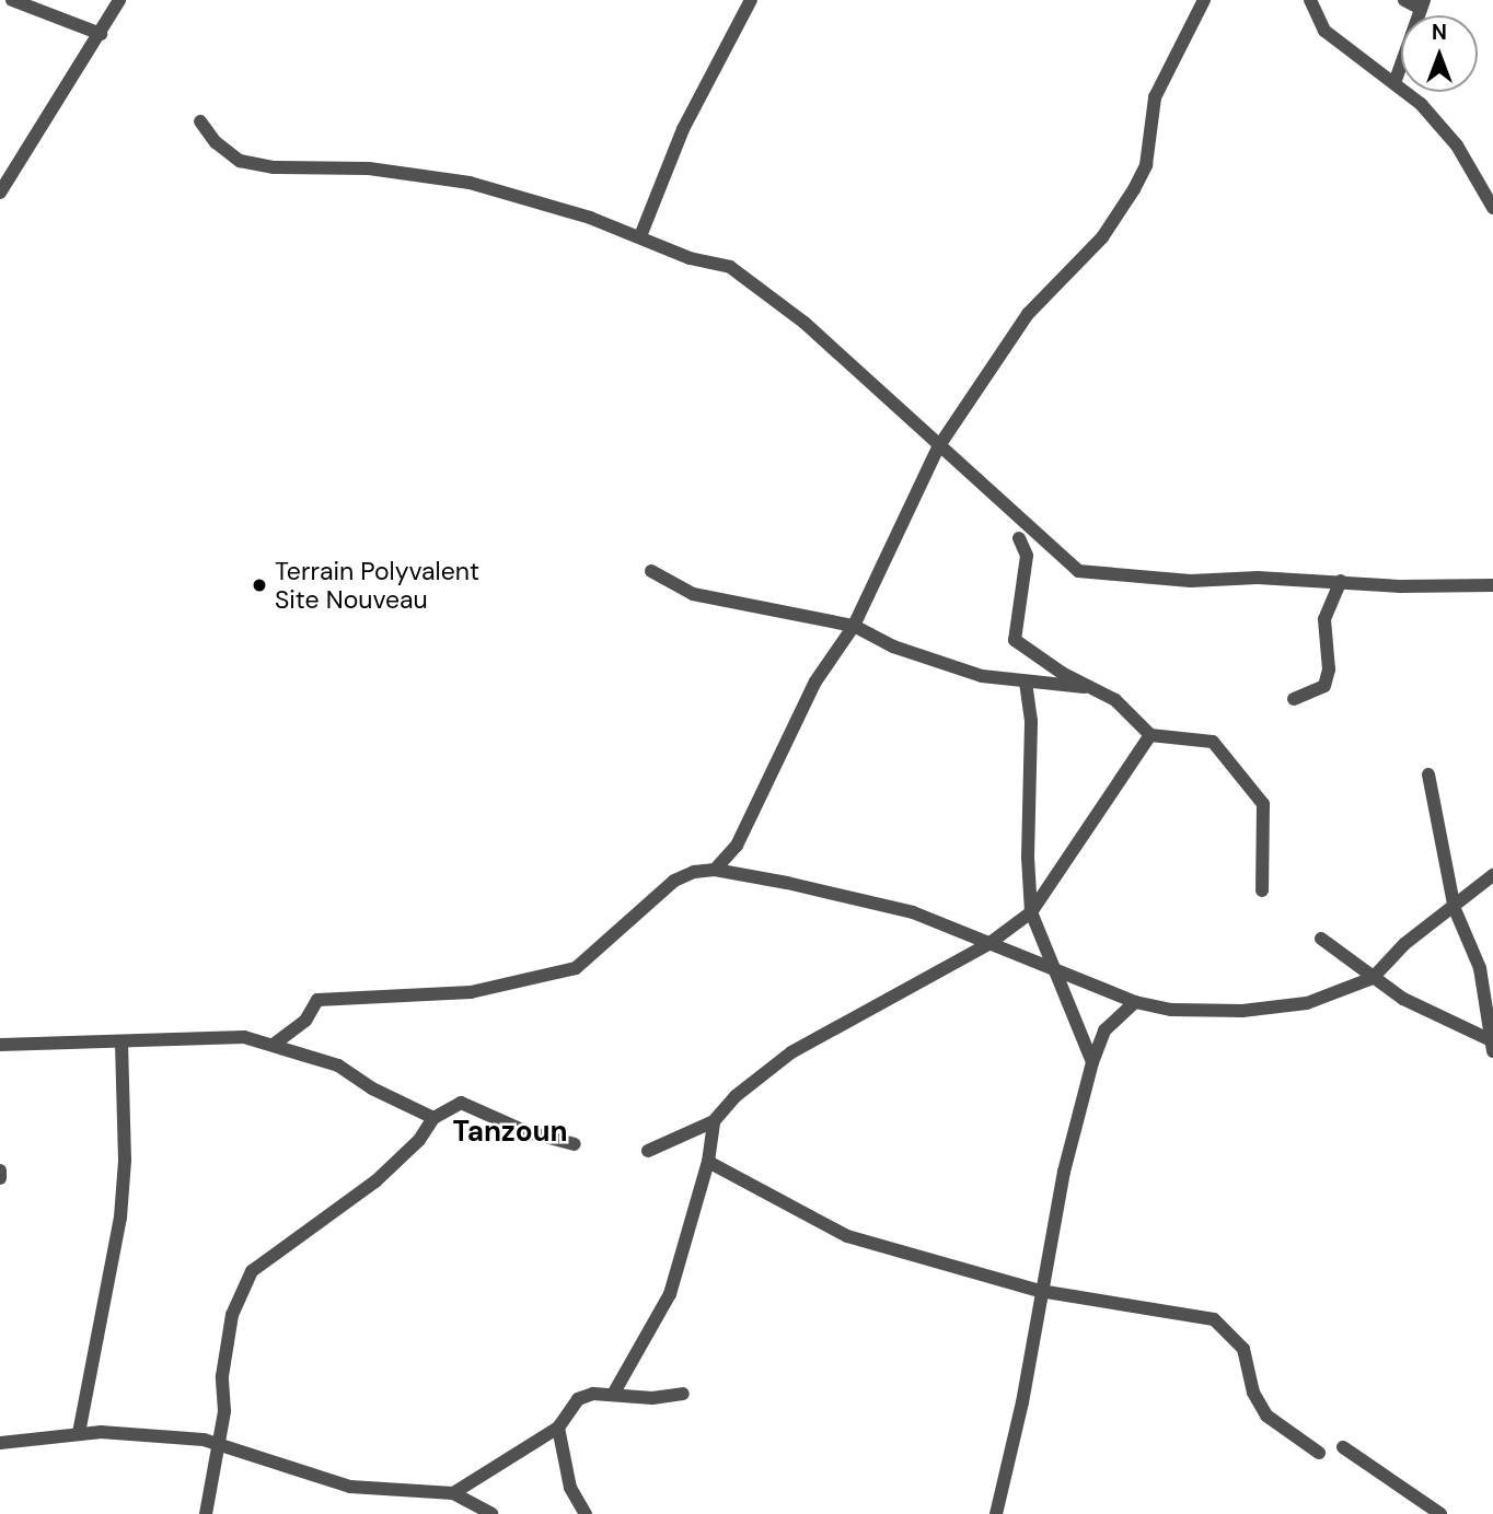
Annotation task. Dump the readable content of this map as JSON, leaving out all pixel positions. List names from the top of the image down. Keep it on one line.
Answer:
{"districts":["Tanzoun"],"places":["Terrain Polyvalent Site Nouveau"],"north":"top"}
